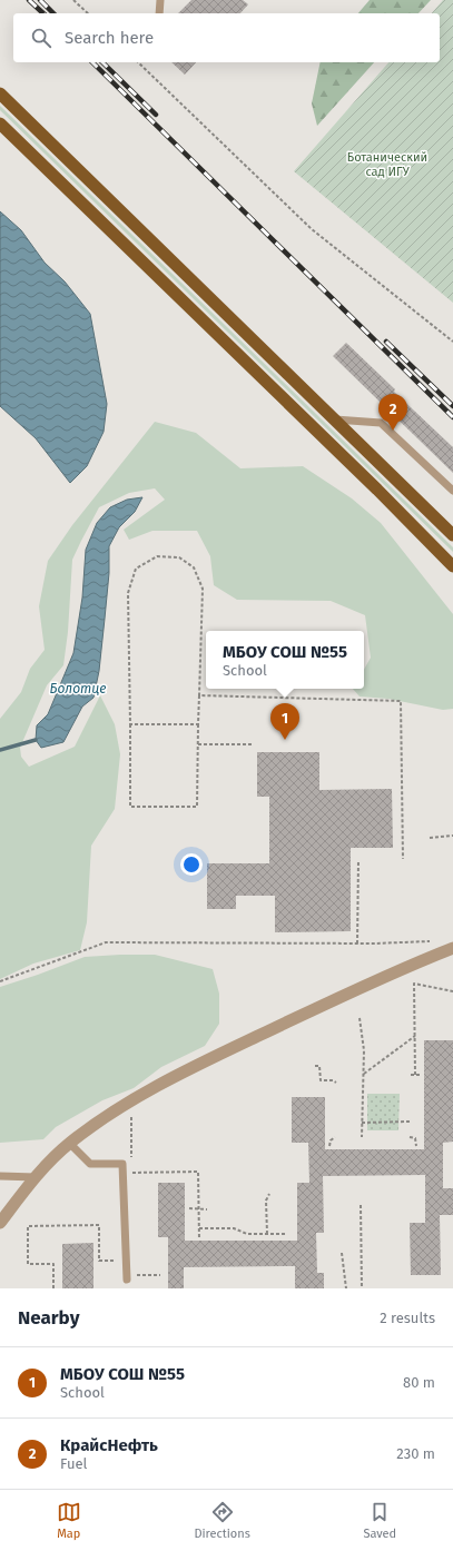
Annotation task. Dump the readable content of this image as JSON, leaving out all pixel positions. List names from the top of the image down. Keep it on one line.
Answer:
{"water":["Болотце"],"parks":["Ботанический сад ИГУ"],"page":{"search":"Search here","pins":["2","1"],"popup":["МБОУ СОШ №55","School"],"heading":["Nearby","2 results"],"list":[{"mark":"1","name":"МБОУ СОШ №55","note":"School","value":"80 m"},{"mark":"2","name":"КрайсНефть","note":"Fuel","value":"230 m"}],"nav":["Map","Directions","Saved"]}}
